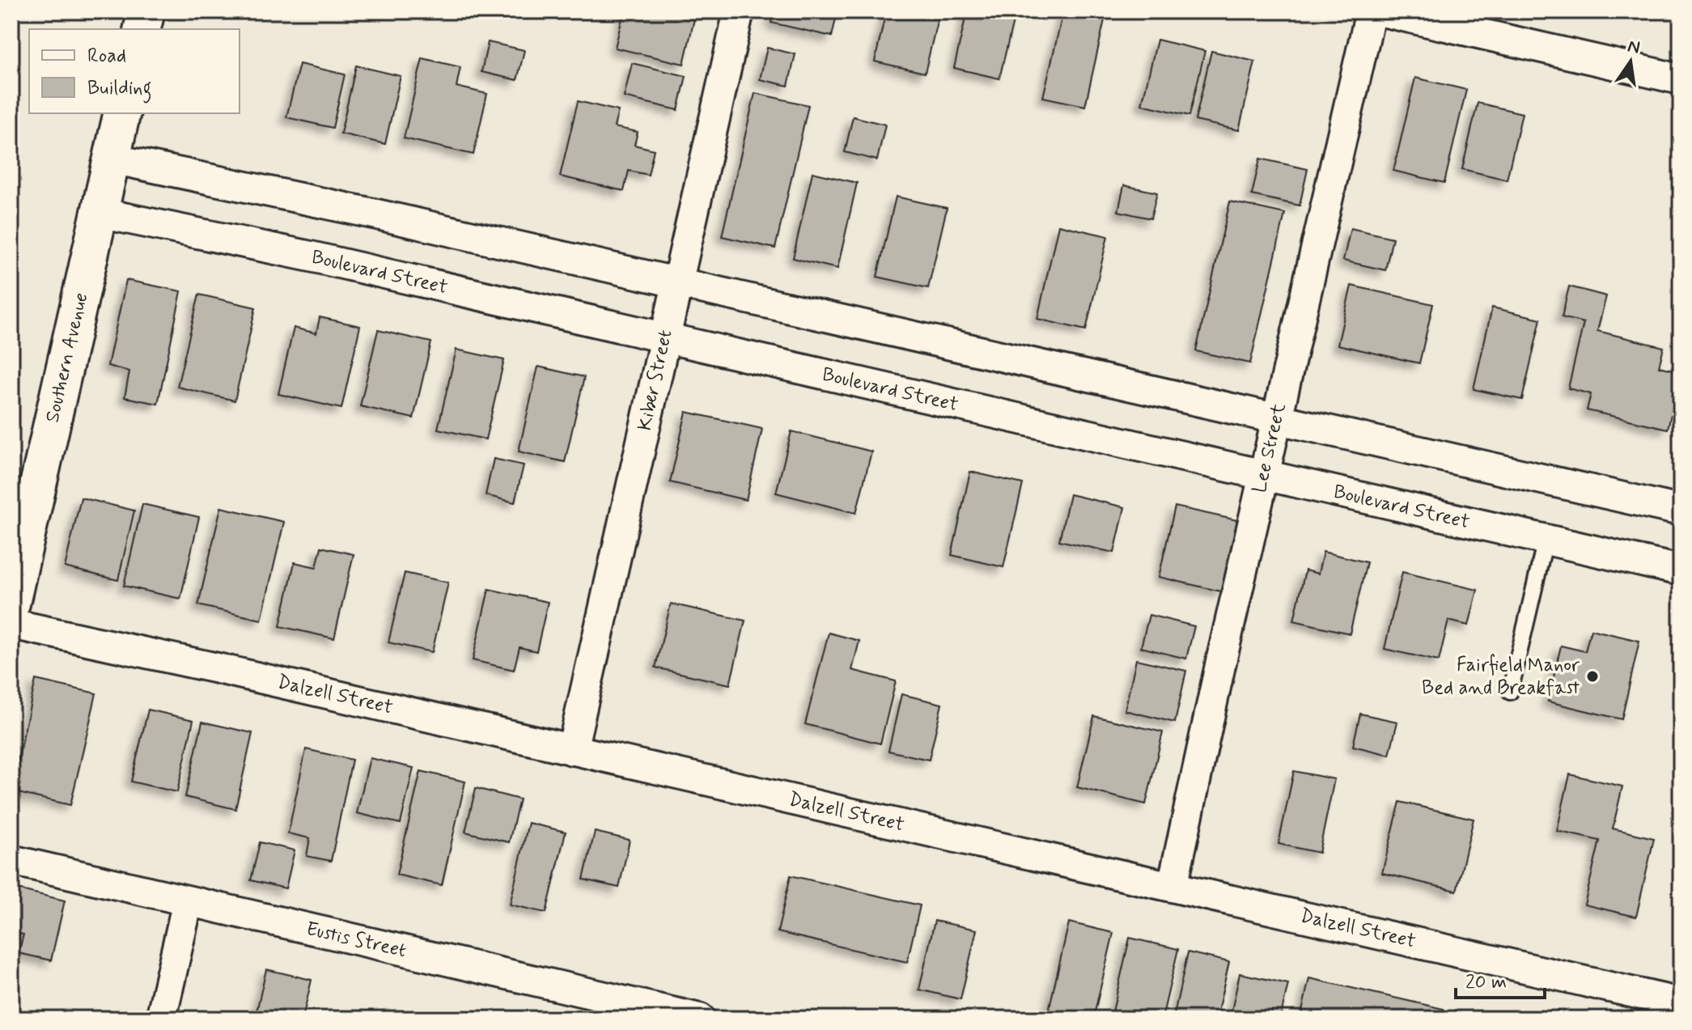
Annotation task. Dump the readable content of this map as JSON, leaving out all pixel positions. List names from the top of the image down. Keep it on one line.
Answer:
{"streets":{"street":["Boulevard Street","Southern Avenue","Kiber Street","Lee Street","Dalzell Street","Eustis Street"]},"crossings":[["Boulevard Street","Southern Avenue"],["Boulevard Street","Kiber Street"],["Boulevard Street","Lee Street"],["Kiber Street","Dalzell Street"],["Lee Street","Dalzell Street"]],"places":["Fairfield Manor Bed and Breakfast"],"legend":["Road","Building"],"scale_bar":"20 m","north":"top"}
